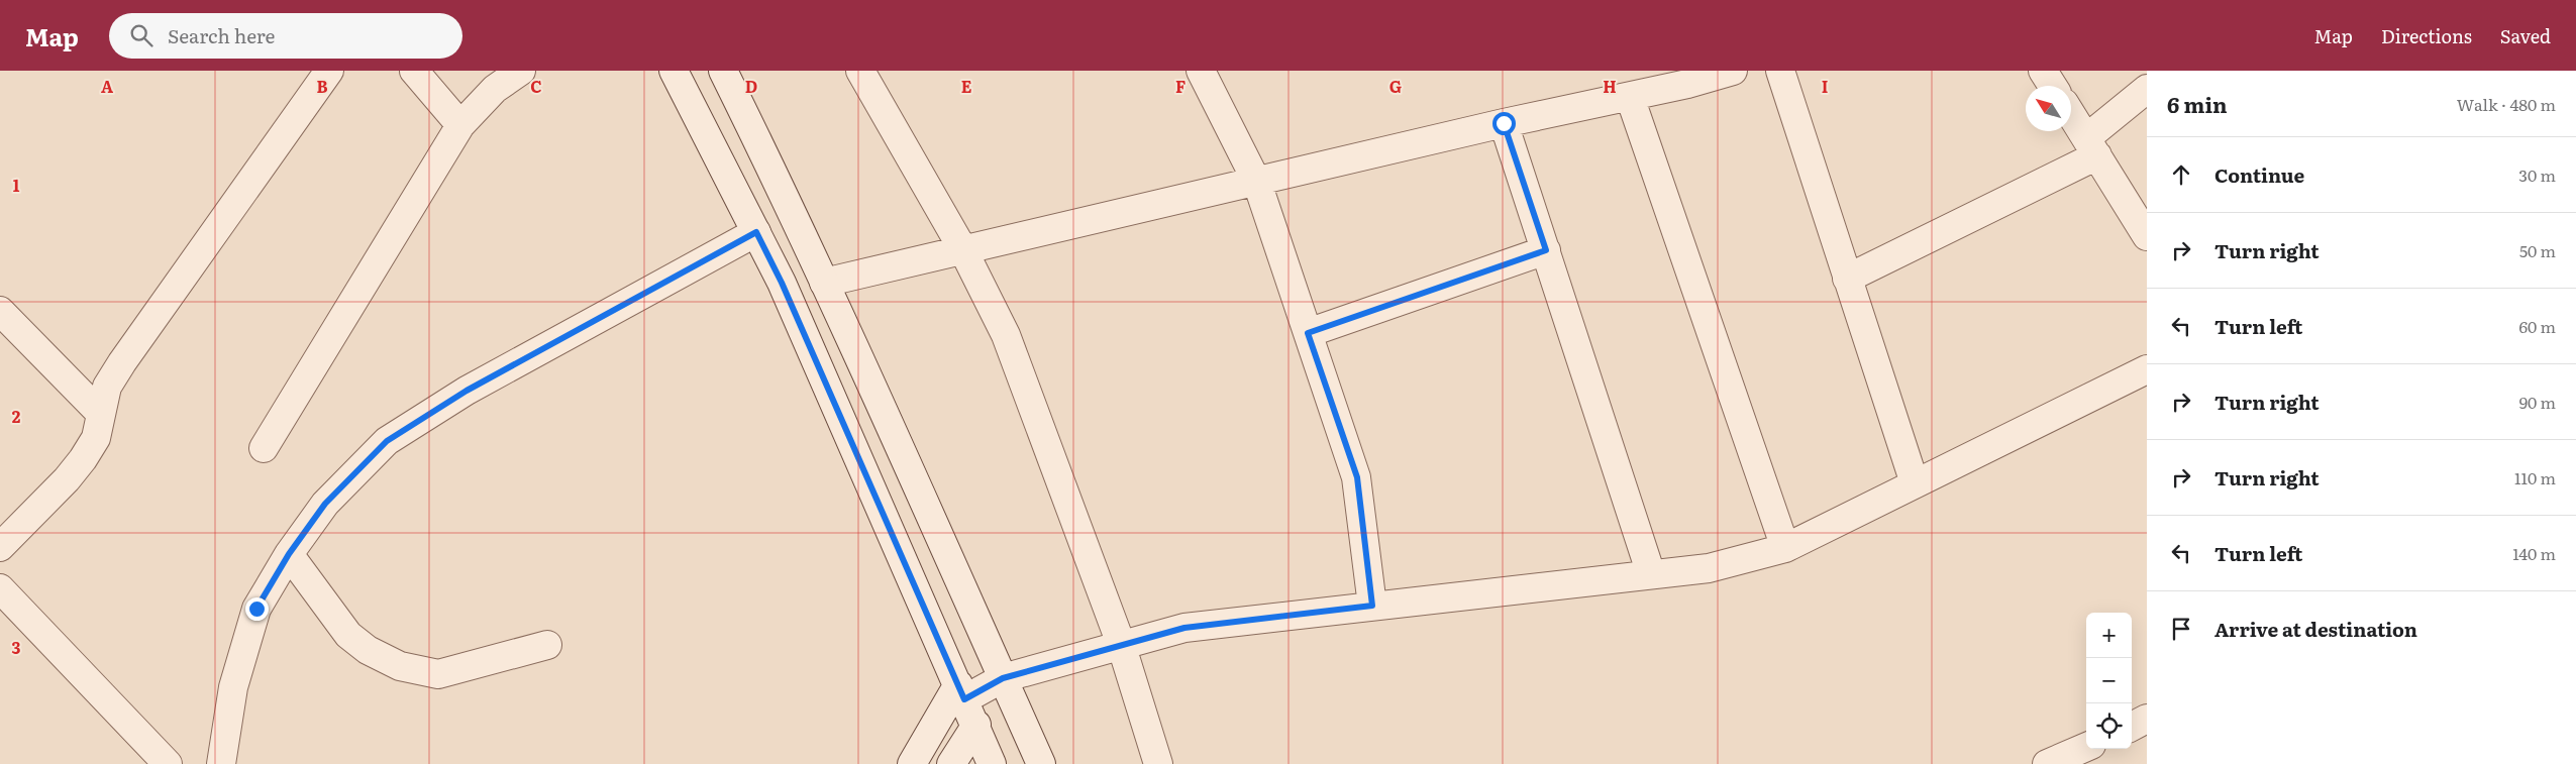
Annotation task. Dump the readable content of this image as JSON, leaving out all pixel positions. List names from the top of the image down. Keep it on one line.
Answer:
{"north":"top left","page":{"header":"Map","search":"Search here","nav":["Map","Directions","Saved"],"heading":["6 min","Walk · 480 m"],"list":[["Continue","30 m"],["Turn right","50 m"],["Turn left","60 m"],["Turn right","90 m"],["Turn right","110 m"],["Turn left","140 m"],"Arrive at destination"],"map_buttons":["+","−"]},"grid":{"columns":["A","B","C","D","E","F","G","H","I"],"rows":["1","2","3"]}}
